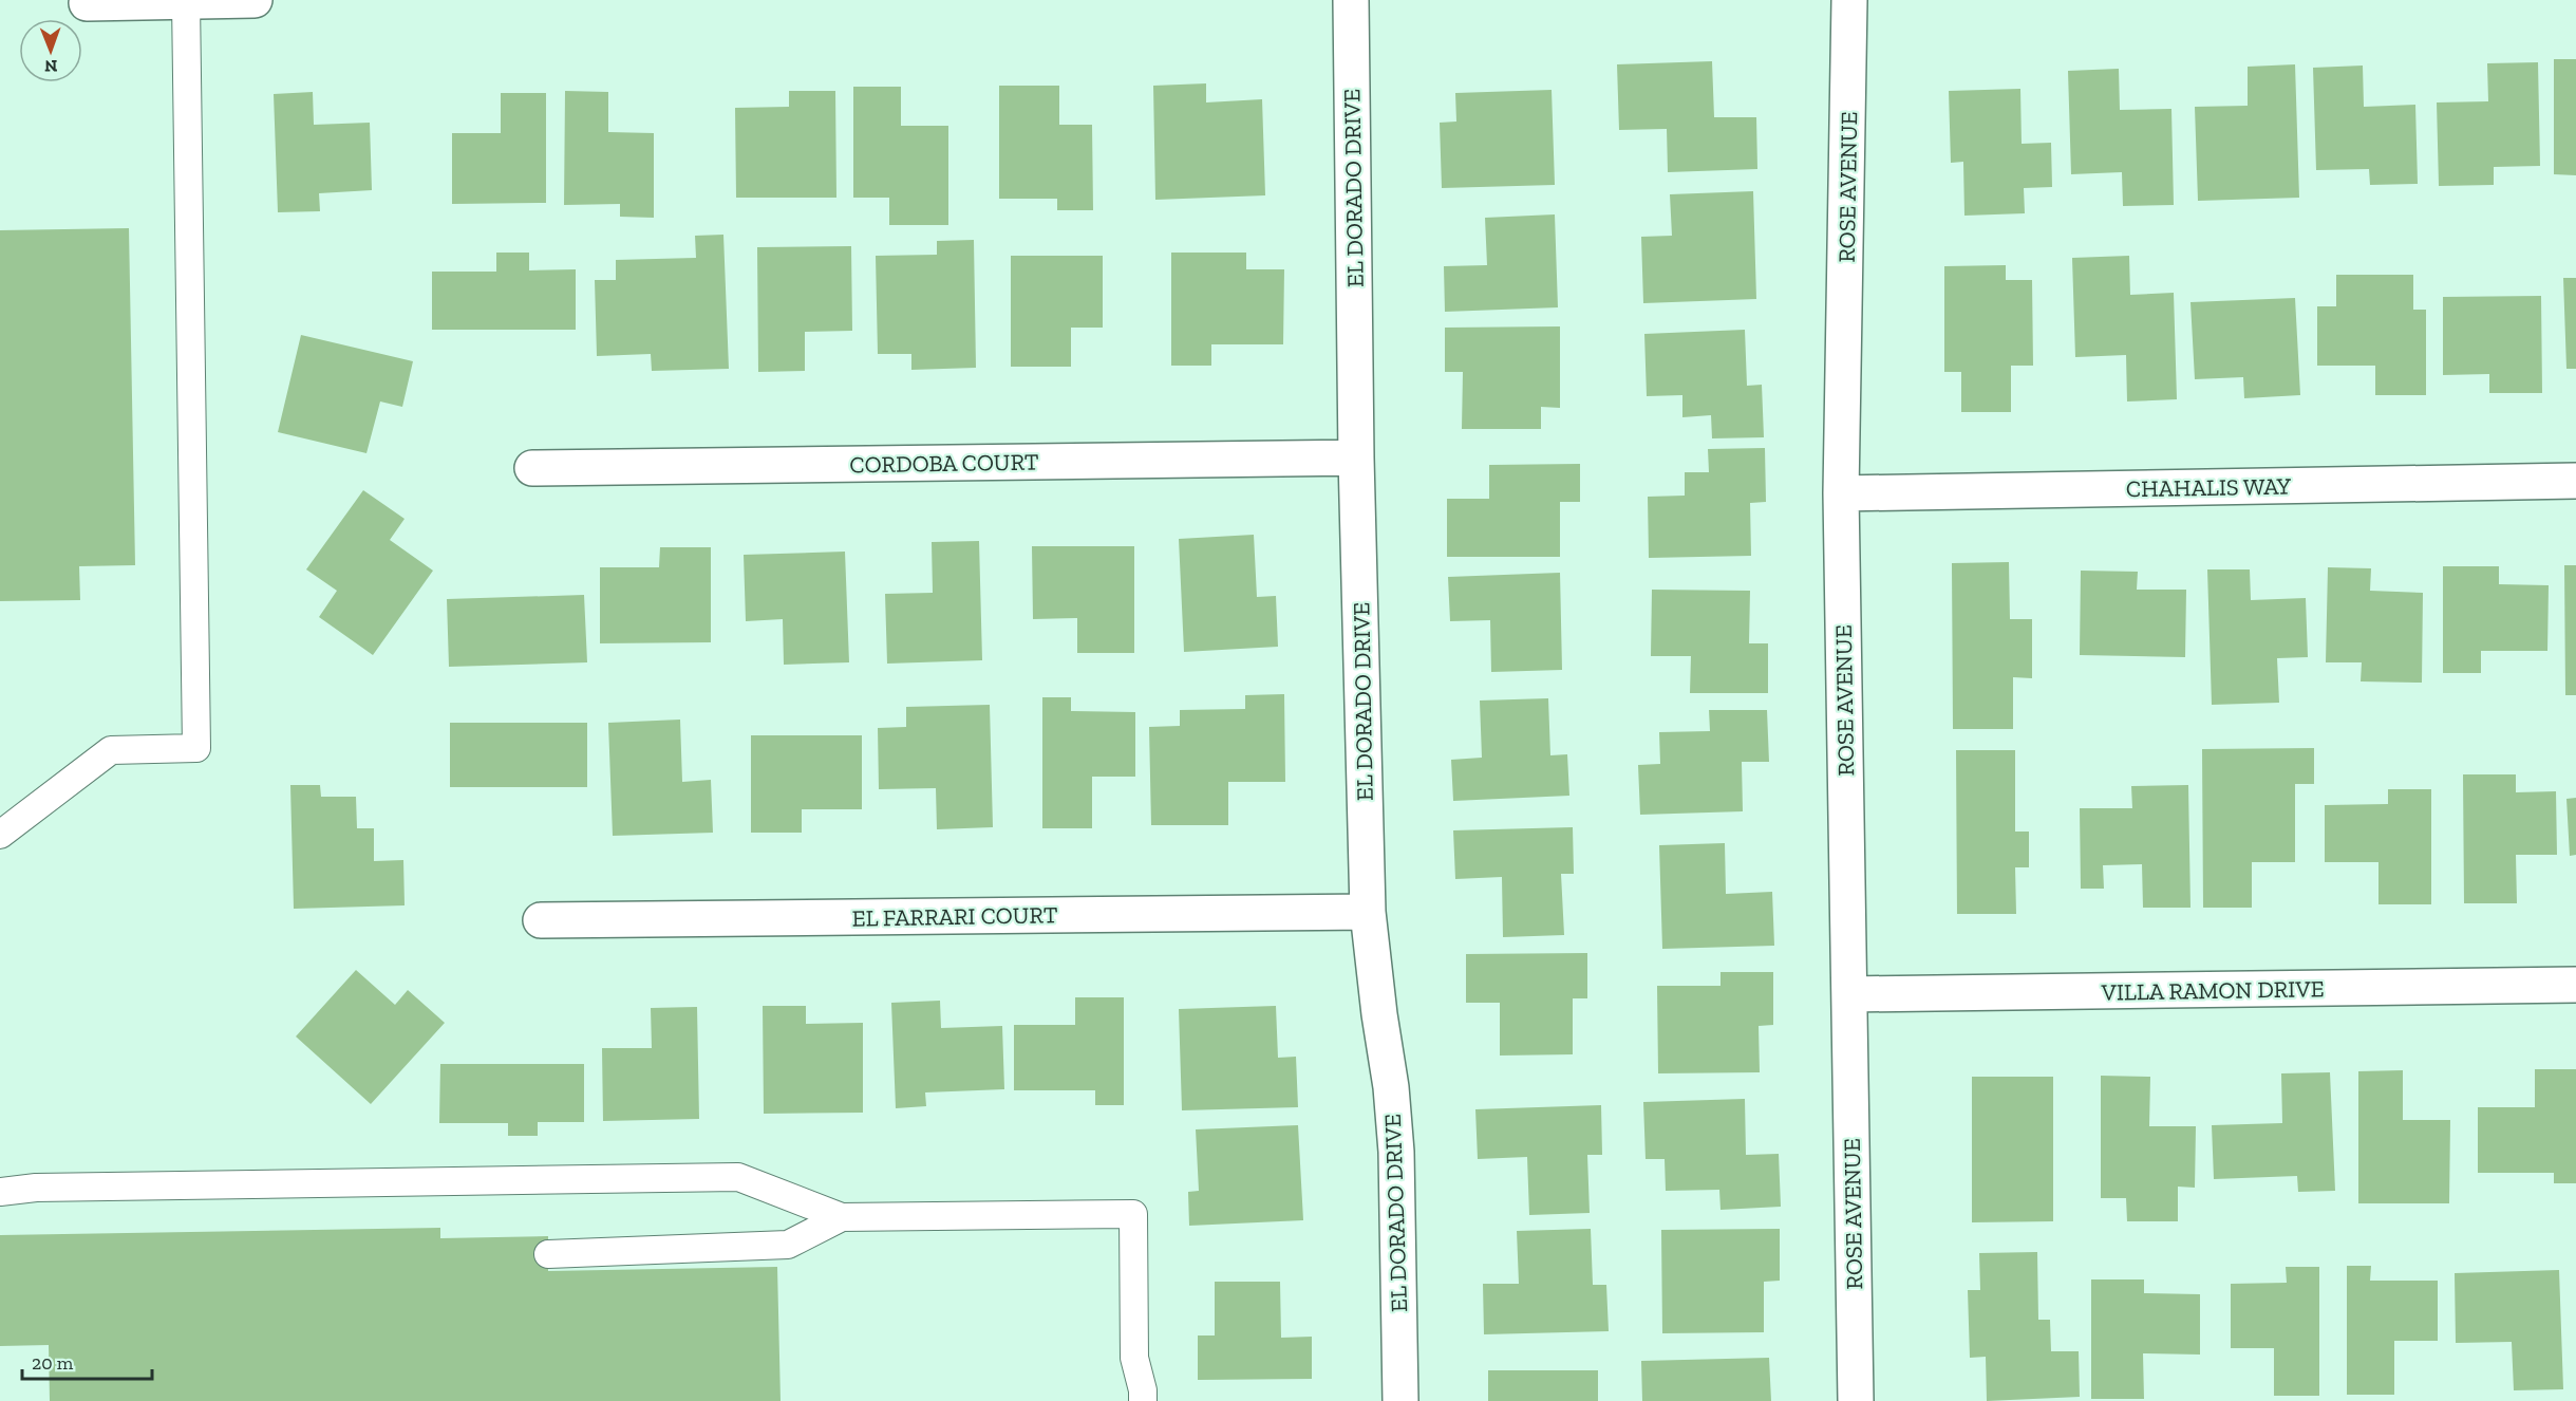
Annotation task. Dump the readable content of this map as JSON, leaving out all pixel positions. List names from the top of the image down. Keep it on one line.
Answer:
{"streets":{"street":["ROSE AVENUE","EL DORADO DRIVE","CORDOBA COURT","CHAHALIS WAY","EL FARRARI COURT","VILLA RAMON DRIVE"]},"crossings":[["ROSE AVENUE","CHAHALIS WAY"],["ROSE AVENUE","VILLA RAMON DRIVE"],["EL DORADO DRIVE","CORDOBA COURT"],["EL DORADO DRIVE","EL FARRARI COURT"]],"scale_bar":"20 m","north":"bottom"}
